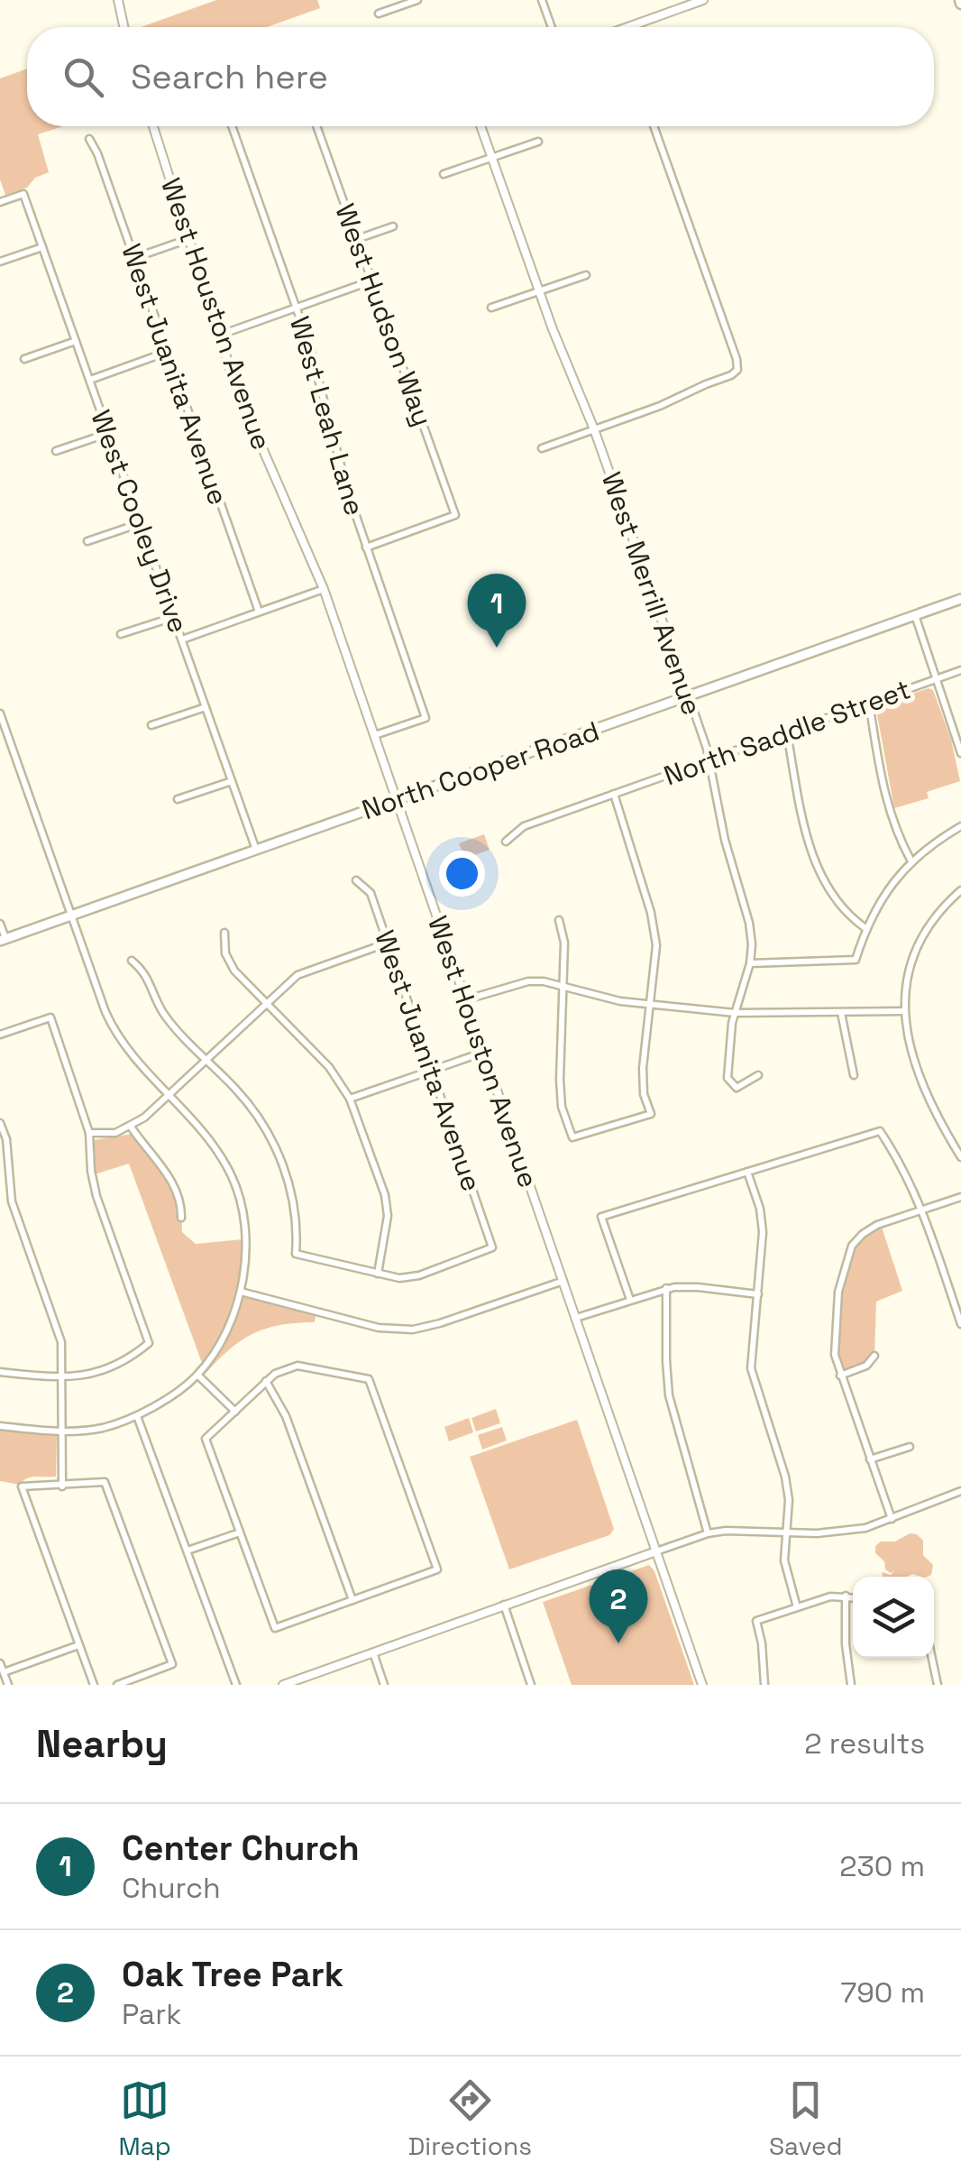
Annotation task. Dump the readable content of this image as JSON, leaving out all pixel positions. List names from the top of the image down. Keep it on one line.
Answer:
{"streets":{"main road":["North Cooper Road"],"street":["West Houston Avenue","West Hudson Way","West Juanita Avenue","West Leah Lane","West Cooley Drive","West Merrill Avenue","North Saddle Street"]},"crossings":[["West Houston Avenue","West Leah Lane"],["West Houston Avenue","North Cooper Road"],["West Hudson Way","West Leah Lane"],["West Cooley Drive","North Cooper Road"],["West Merrill Avenue","North Saddle Street"],["West Merrill Avenue","North Cooper Road"]],"page":{"search":"Search here","pins":["1","2"],"heading":["Nearby","2 results"],"list":[{"mark":"1","name":"Center Church","note":"Church","value":"230 m"},{"mark":"2","name":"Oak Tree Park","note":"Park","value":"790 m"}],"nav":["Map","Directions","Saved"]}}
